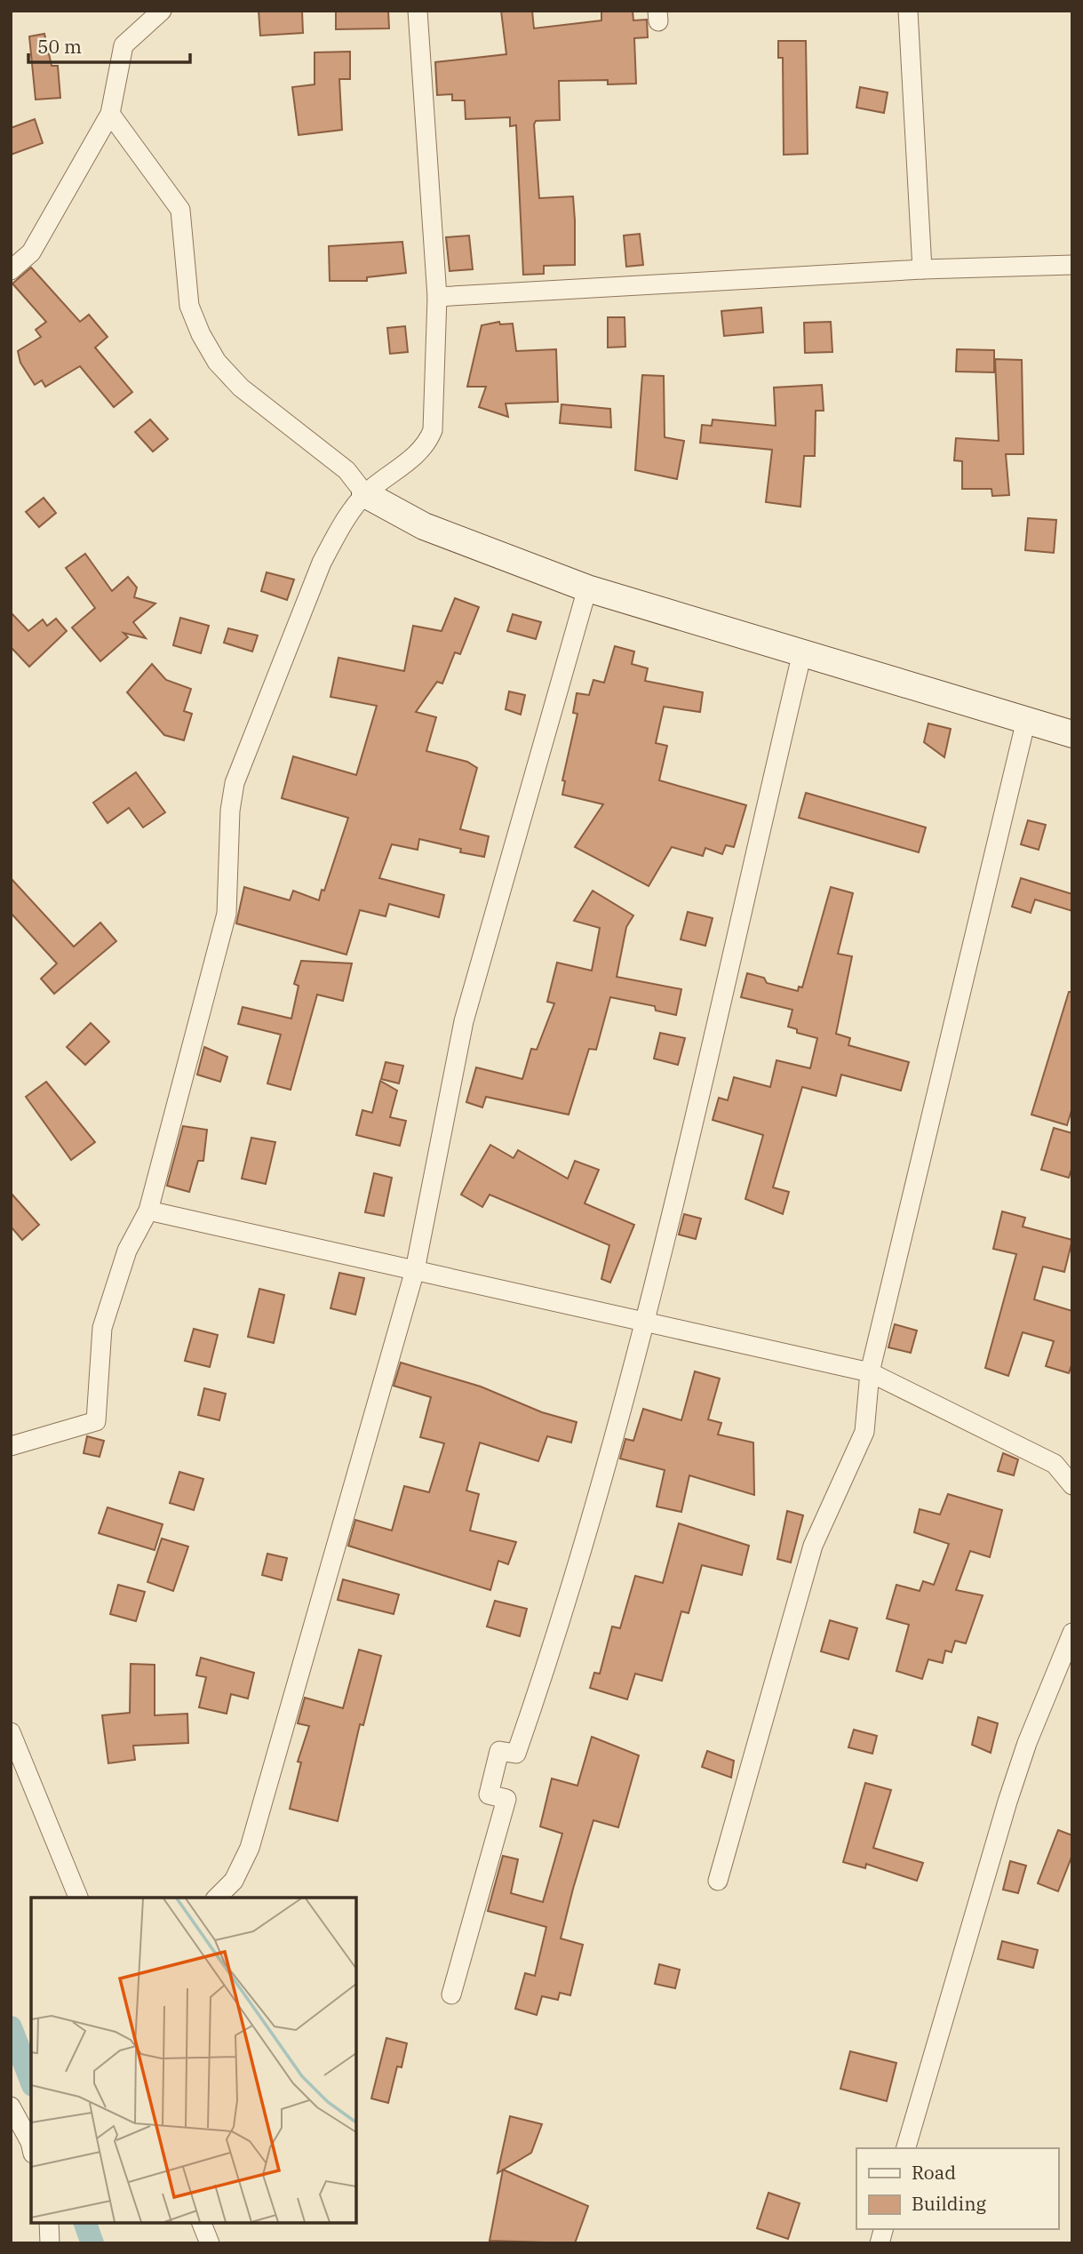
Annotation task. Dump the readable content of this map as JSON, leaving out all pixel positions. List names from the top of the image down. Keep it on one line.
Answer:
{"legend":["Road","Building"],"scale_bar":"50 m"}
